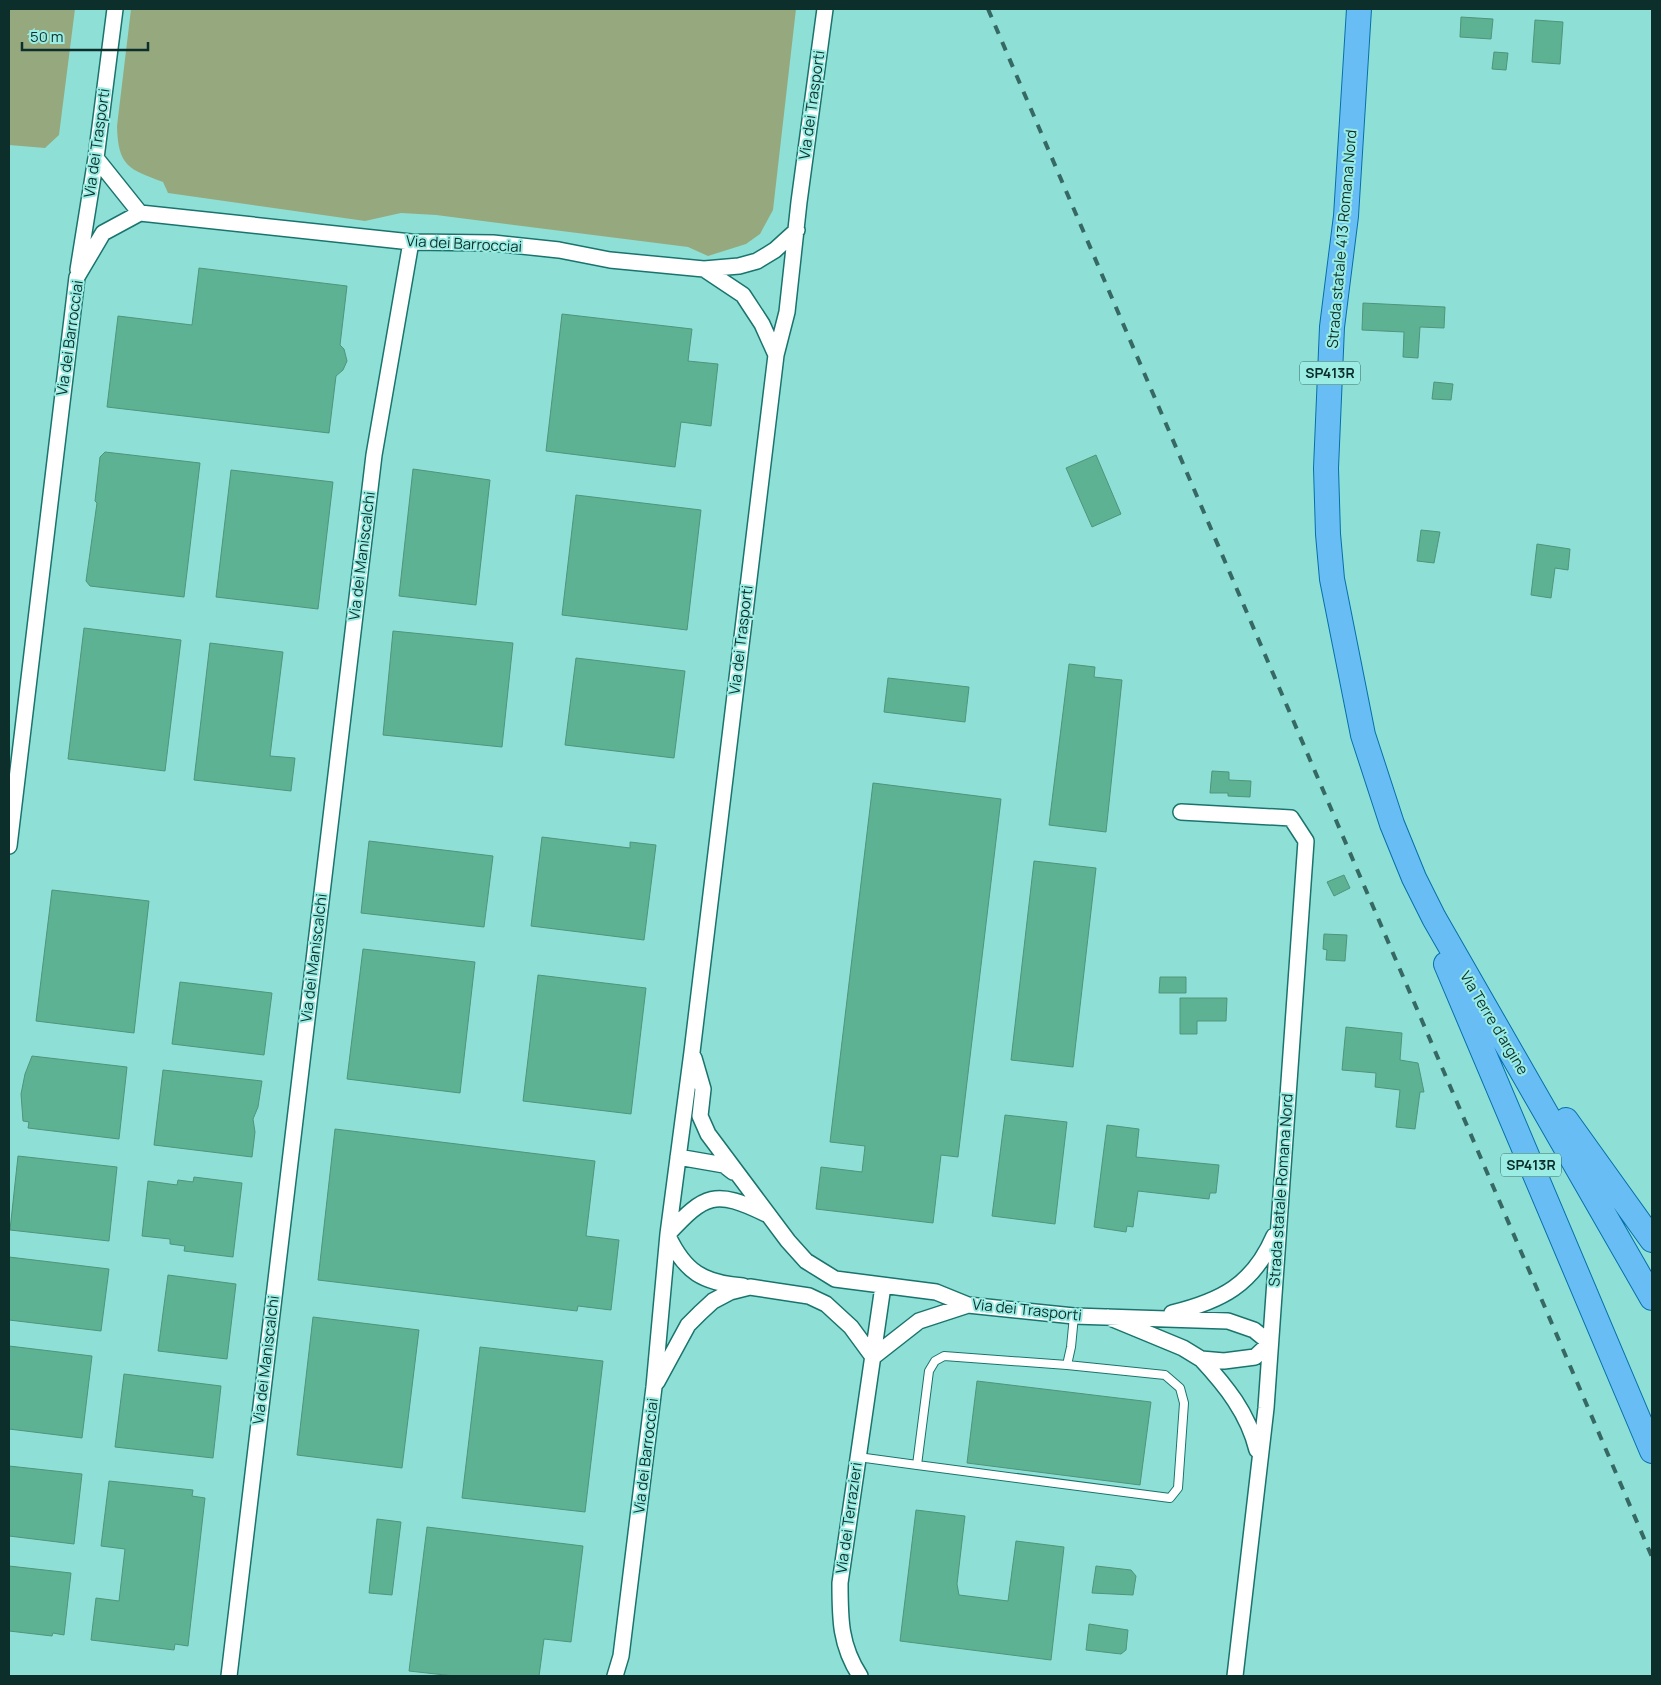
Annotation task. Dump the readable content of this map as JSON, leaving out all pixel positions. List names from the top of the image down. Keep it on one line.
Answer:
{"streets":{"main road":["Strada statale 413 Romana Nord","SP413R","Via Terre d'argine"],"street":["Via dei Trasporti","Via dei Barrocciai","Via dei Maniscalchi","Strada statale Romana Nord","Via dei Terrazieri"]},"crossings":[["Via dei Trasporti","Via dei Barrocciai"],["Via dei Trasporti","Strada statale Romana Nord"],["Via dei Trasporti","Via dei Terrazieri"],["Strada statale 413 Romana Nord","Via Terre d'argine"],["Via dei Barrocciai","Via dei Maniscalchi"],["SP413R","Via Terre d'argine"]],"scale_bar":"50 m"}
